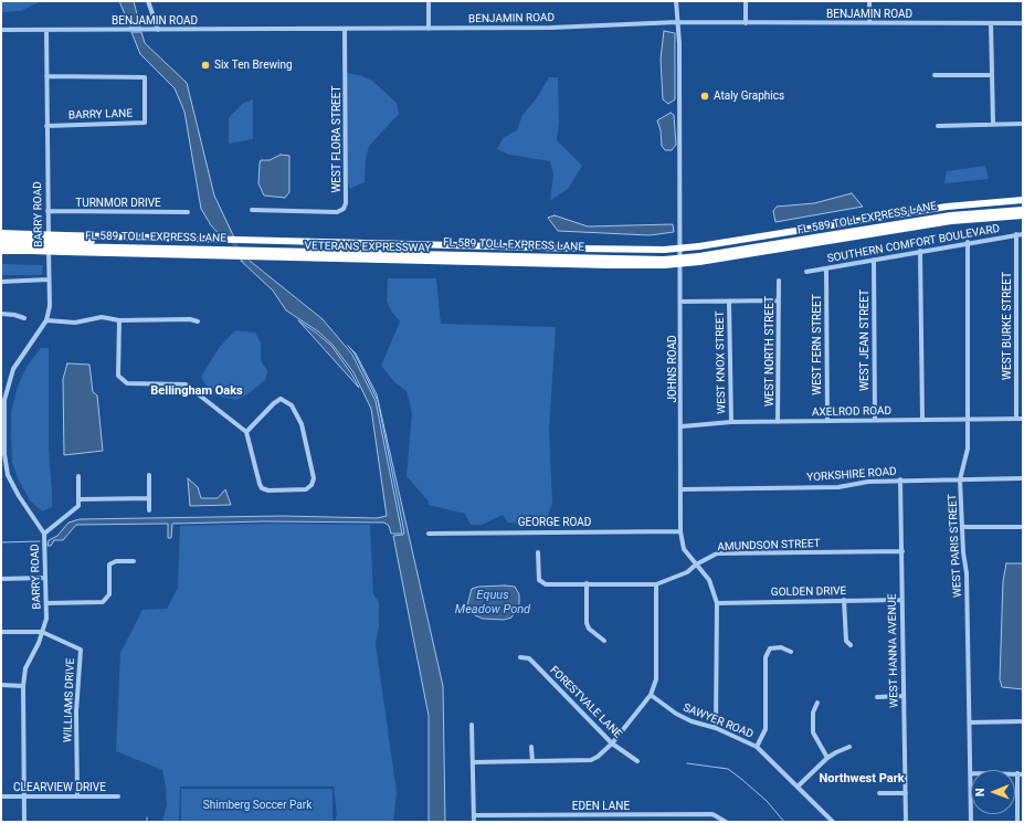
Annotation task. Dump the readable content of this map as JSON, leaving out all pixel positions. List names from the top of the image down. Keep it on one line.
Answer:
{"streets":{"highway":["FL 589 TOLL EXPRESS LANE","VETERANS EXPRESSWAY"],"street":["BENJAMIN ROAD","BARRY LANE","WEST FLORA STREET","TURNMOR DRIVE","BARRY ROAD","SOUTHERN COMFORT BOULEVARD","WEST BURKE STREET","WEST JEAN STREET","WEST FERN STREET","WEST NORTH STREET","WEST KNOX STREET","JOHNS ROAD","AXELROD ROAD","YORKSHIRE ROAD","GEORGE ROAD","AMUNDSON STREET","WEST PARIS STREET","GOLDEN DRIVE","WEST HANNA AVENUE","WILLIAMS DRIVE","FORESTVALE LANE","SAWYER ROAD","CLEARVIEW DRIVE","EDEN LANE"]},"crossings":[["BENJAMIN ROAD","WEST FLORA STREET"],["BENJAMIN ROAD","BARRY ROAD"],["BENJAMIN ROAD","JOHNS ROAD"],["BARRY LANE","BARRY ROAD"],["TURNMOR DRIVE","BARRY ROAD"],["BARRY ROAD","WILLIAMS DRIVE"],["BARRY ROAD","CLEARVIEW DRIVE"],["FL 589 TOLL EXPRESS LANE","VETERANS EXPRESSWAY"],["SOUTHERN COMFORT BOULEVARD","WEST BURKE STREET"],["SOUTHERN COMFORT BOULEVARD","WEST JEAN STREET"],["SOUTHERN COMFORT BOULEVARD","WEST FERN STREET"],["SOUTHERN COMFORT BOULEVARD","WEST PARIS STREET"],["WEST BURKE STREET","AXELROD ROAD"],["WEST JEAN STREET","AXELROD ROAD"],["WEST FERN STREET","AXELROD ROAD"],["WEST NORTH STREET","AXELROD ROAD"],["WEST KNOX STREET","AXELROD ROAD"],["JOHNS ROAD","AXELROD ROAD"],["JOHNS ROAD","YORKSHIRE ROAD"],["JOHNS ROAD","GEORGE ROAD"],["JOHNS ROAD","AMUNDSON STREET"],["JOHNS ROAD","GOLDEN DRIVE"],["JOHNS ROAD","SAWYER ROAD"],["AXELROD ROAD","WEST PARIS STREET"],["YORKSHIRE ROAD","WEST PARIS STREET"],["YORKSHIRE ROAD","WEST HANNA AVENUE"],["AMUNDSON STREET","WEST HANNA AVENUE"],["GOLDEN DRIVE","WEST HANNA AVENUE"],["WILLIAMS DRIVE","CLEARVIEW DRIVE"]],"districts":["Bellingham Oaks","Northwest Park"],"water":["Equus Meadow Pond"],"parks":["Shimberg Soccer Park"],"places":["Six Ten Brewing","Ataly Graphics"],"north":"left"}
